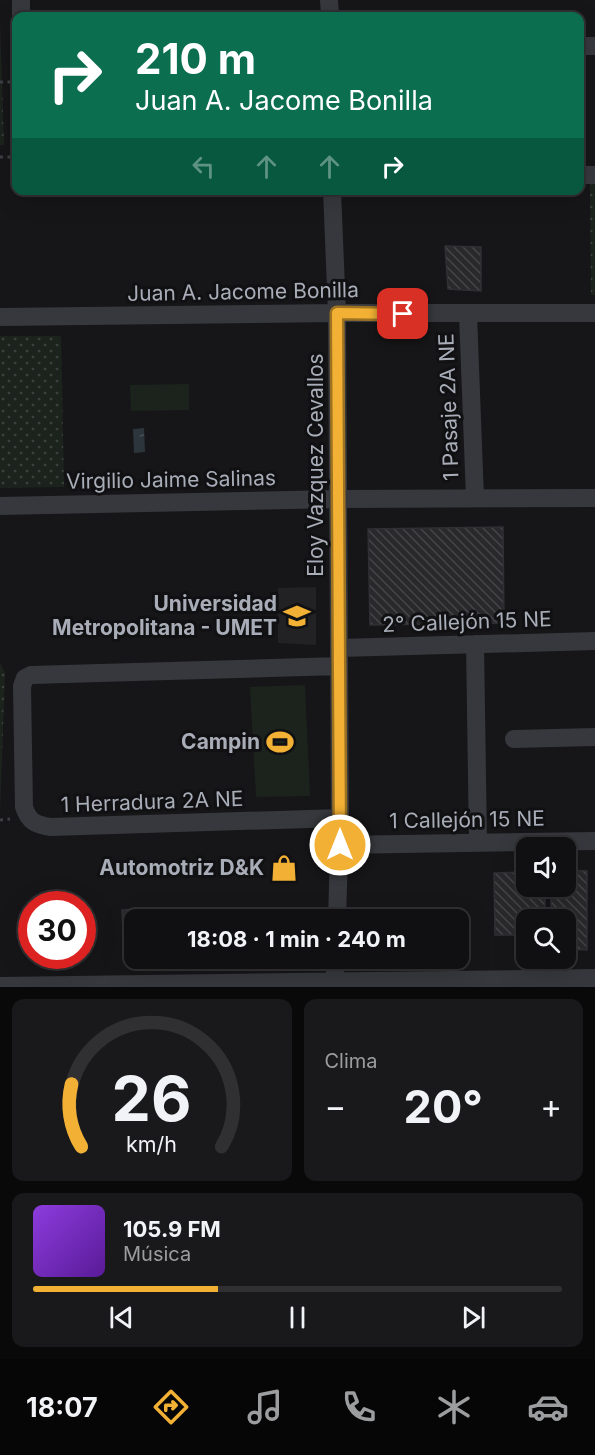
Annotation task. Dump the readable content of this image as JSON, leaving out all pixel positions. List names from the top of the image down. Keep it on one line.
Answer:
{"streets":{"street":["Juan A. Jacome Bonilla","1 Pasaje 2A NE","Eloy Vazquez Cevallos","Virgilio Jaime Salinas","2° Callejón 15 NE","1 Herradura 2A NE","1 Callejón 15 NE"]},"crossings":[["Juan A. Jacome Bonilla","1 Pasaje 2A NE"],["Juan A. Jacome Bonilla","Eloy Vazquez Cevallos"],["1 Pasaje 2A NE","Virgilio Jaime Salinas"],["Eloy Vazquez Cevallos","Virgilio Jaime Salinas"],["Eloy Vazquez Cevallos","2° Callejón 15 NE"],["Eloy Vazquez Cevallos","1 Herradura 2A NE"],["Eloy Vazquez Cevallos","1 Callejón 15 NE"],["2° Callejón 15 NE","1 Herradura 2A NE"]],"places":{"school or university":["Universidad Metropolitana - UMET"],"sports":["Campin"],"shop":["Automotriz D&K"]},"page":{"turn":["210 m","Juan A. Jacome Bonilla"],"limit":"30","trip":"18:08 · 1 min · 240 m","tile":"Clima","heat":["−","20°","+"],"song":["105.9 FM","Música"],"tabs":"18:07","gauge":["26","km/h"]}}
